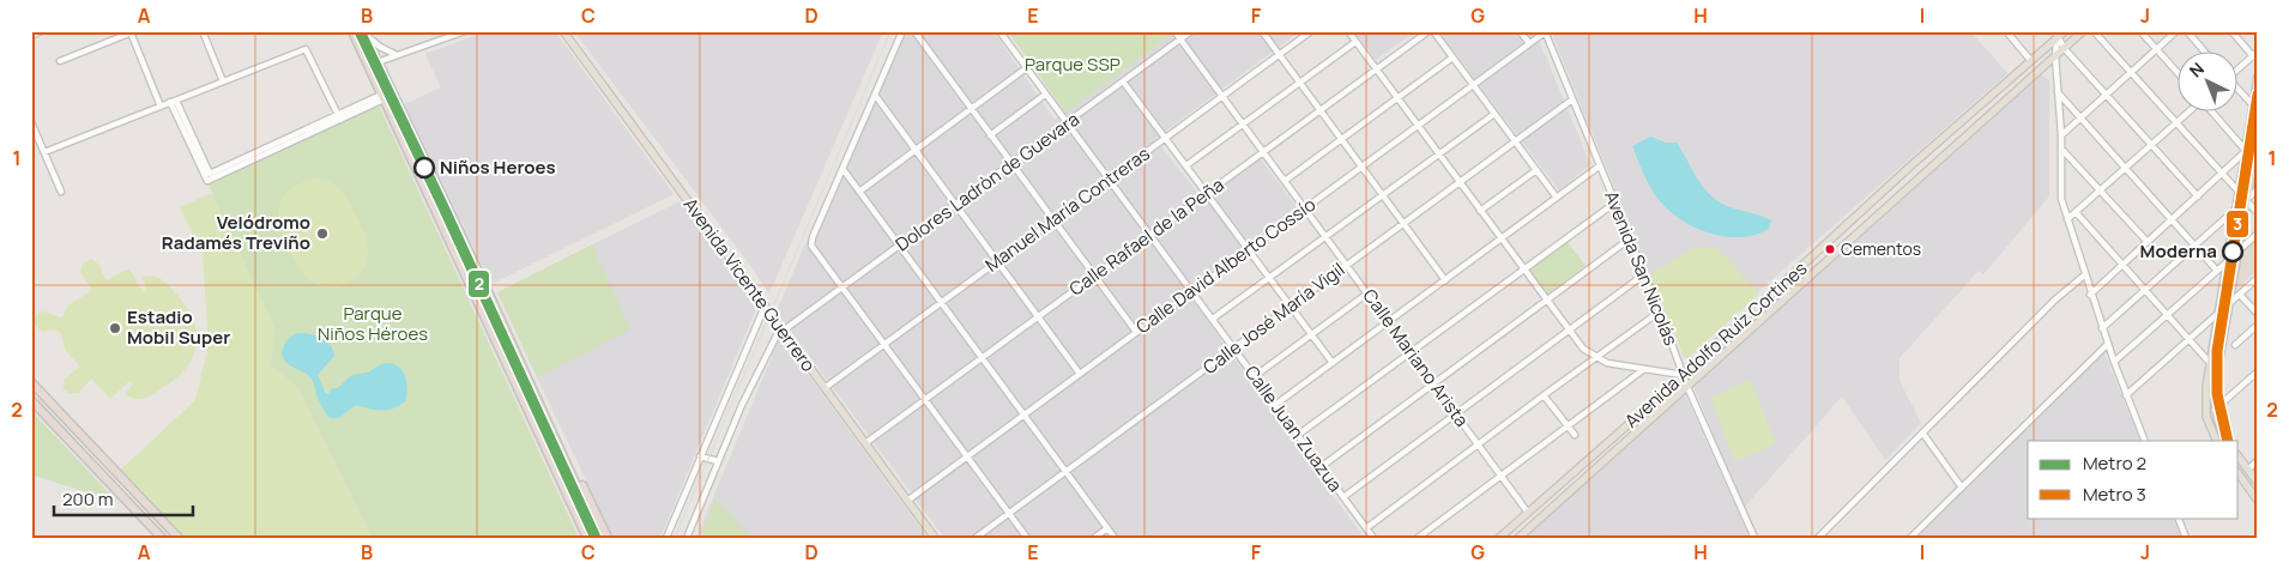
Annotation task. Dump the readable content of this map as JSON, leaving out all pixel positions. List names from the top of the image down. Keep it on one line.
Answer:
{"streets":{"main road":["Avenida Vicente Guerrero","Avenida Adolfo Ruíz Cortines"],"street":["Dolores Ladròn de Guevara","Manuel María Contreras","Calle Rafael de la Peña","Calle David Alberto Cossío","Avenida San Nicolás","Calle José María Vigil","Calle Mariano Arista","Calle Juan Zuazua"]},"crossings":[["Dolores Ladròn de Guevara","Avenida Vicente Guerrero"],["Dolores Ladròn de Guevara","Calle Mariano Arista"],["Dolores Ladròn de Guevara","Calle Juan Zuazua"],["Manuel María Contreras","Avenida Vicente Guerrero"],["Manuel María Contreras","Calle Mariano Arista"],["Manuel María Contreras","Calle Juan Zuazua"],["Calle Rafael de la Peña","Avenida Vicente Guerrero"],["Calle Rafael de la Peña","Calle Mariano Arista"],["Calle Rafael de la Peña","Calle Juan Zuazua"],["Calle David Alberto Cossío","Avenida San Nicolás"],["Calle David Alberto Cossío","Avenida Vicente Guerrero"],["Calle David Alberto Cossío","Calle Mariano Arista"],["Calle David Alberto Cossío","Calle Juan Zuazua"],["Avenida San Nicolás","Calle José María Vigil"],["Avenida San Nicolás","Avenida Adolfo Ruíz Cortines"],["Calle José María Vigil","Calle Mariano Arista"],["Calle José María Vigil","Calle Juan Zuazua"],["Avenida Adolfo Ruíz Cortines","Calle Mariano Arista"]],"parks":["Parque SSP","Parque Niños Héroes"],"places":["Niños Heroes","Velódromo Radamés Treviño","Cementos","Moderna","Estadio Mobil Super"],"lines":["metro line 2","metro line 3"],"legend":["Metro 2","Metro 3"],"scale_bar":"200 m","north":"top left","grid":{"columns":["A","B","C","D","E","F","G","H","I","J"],"rows":["1","2"]}}
